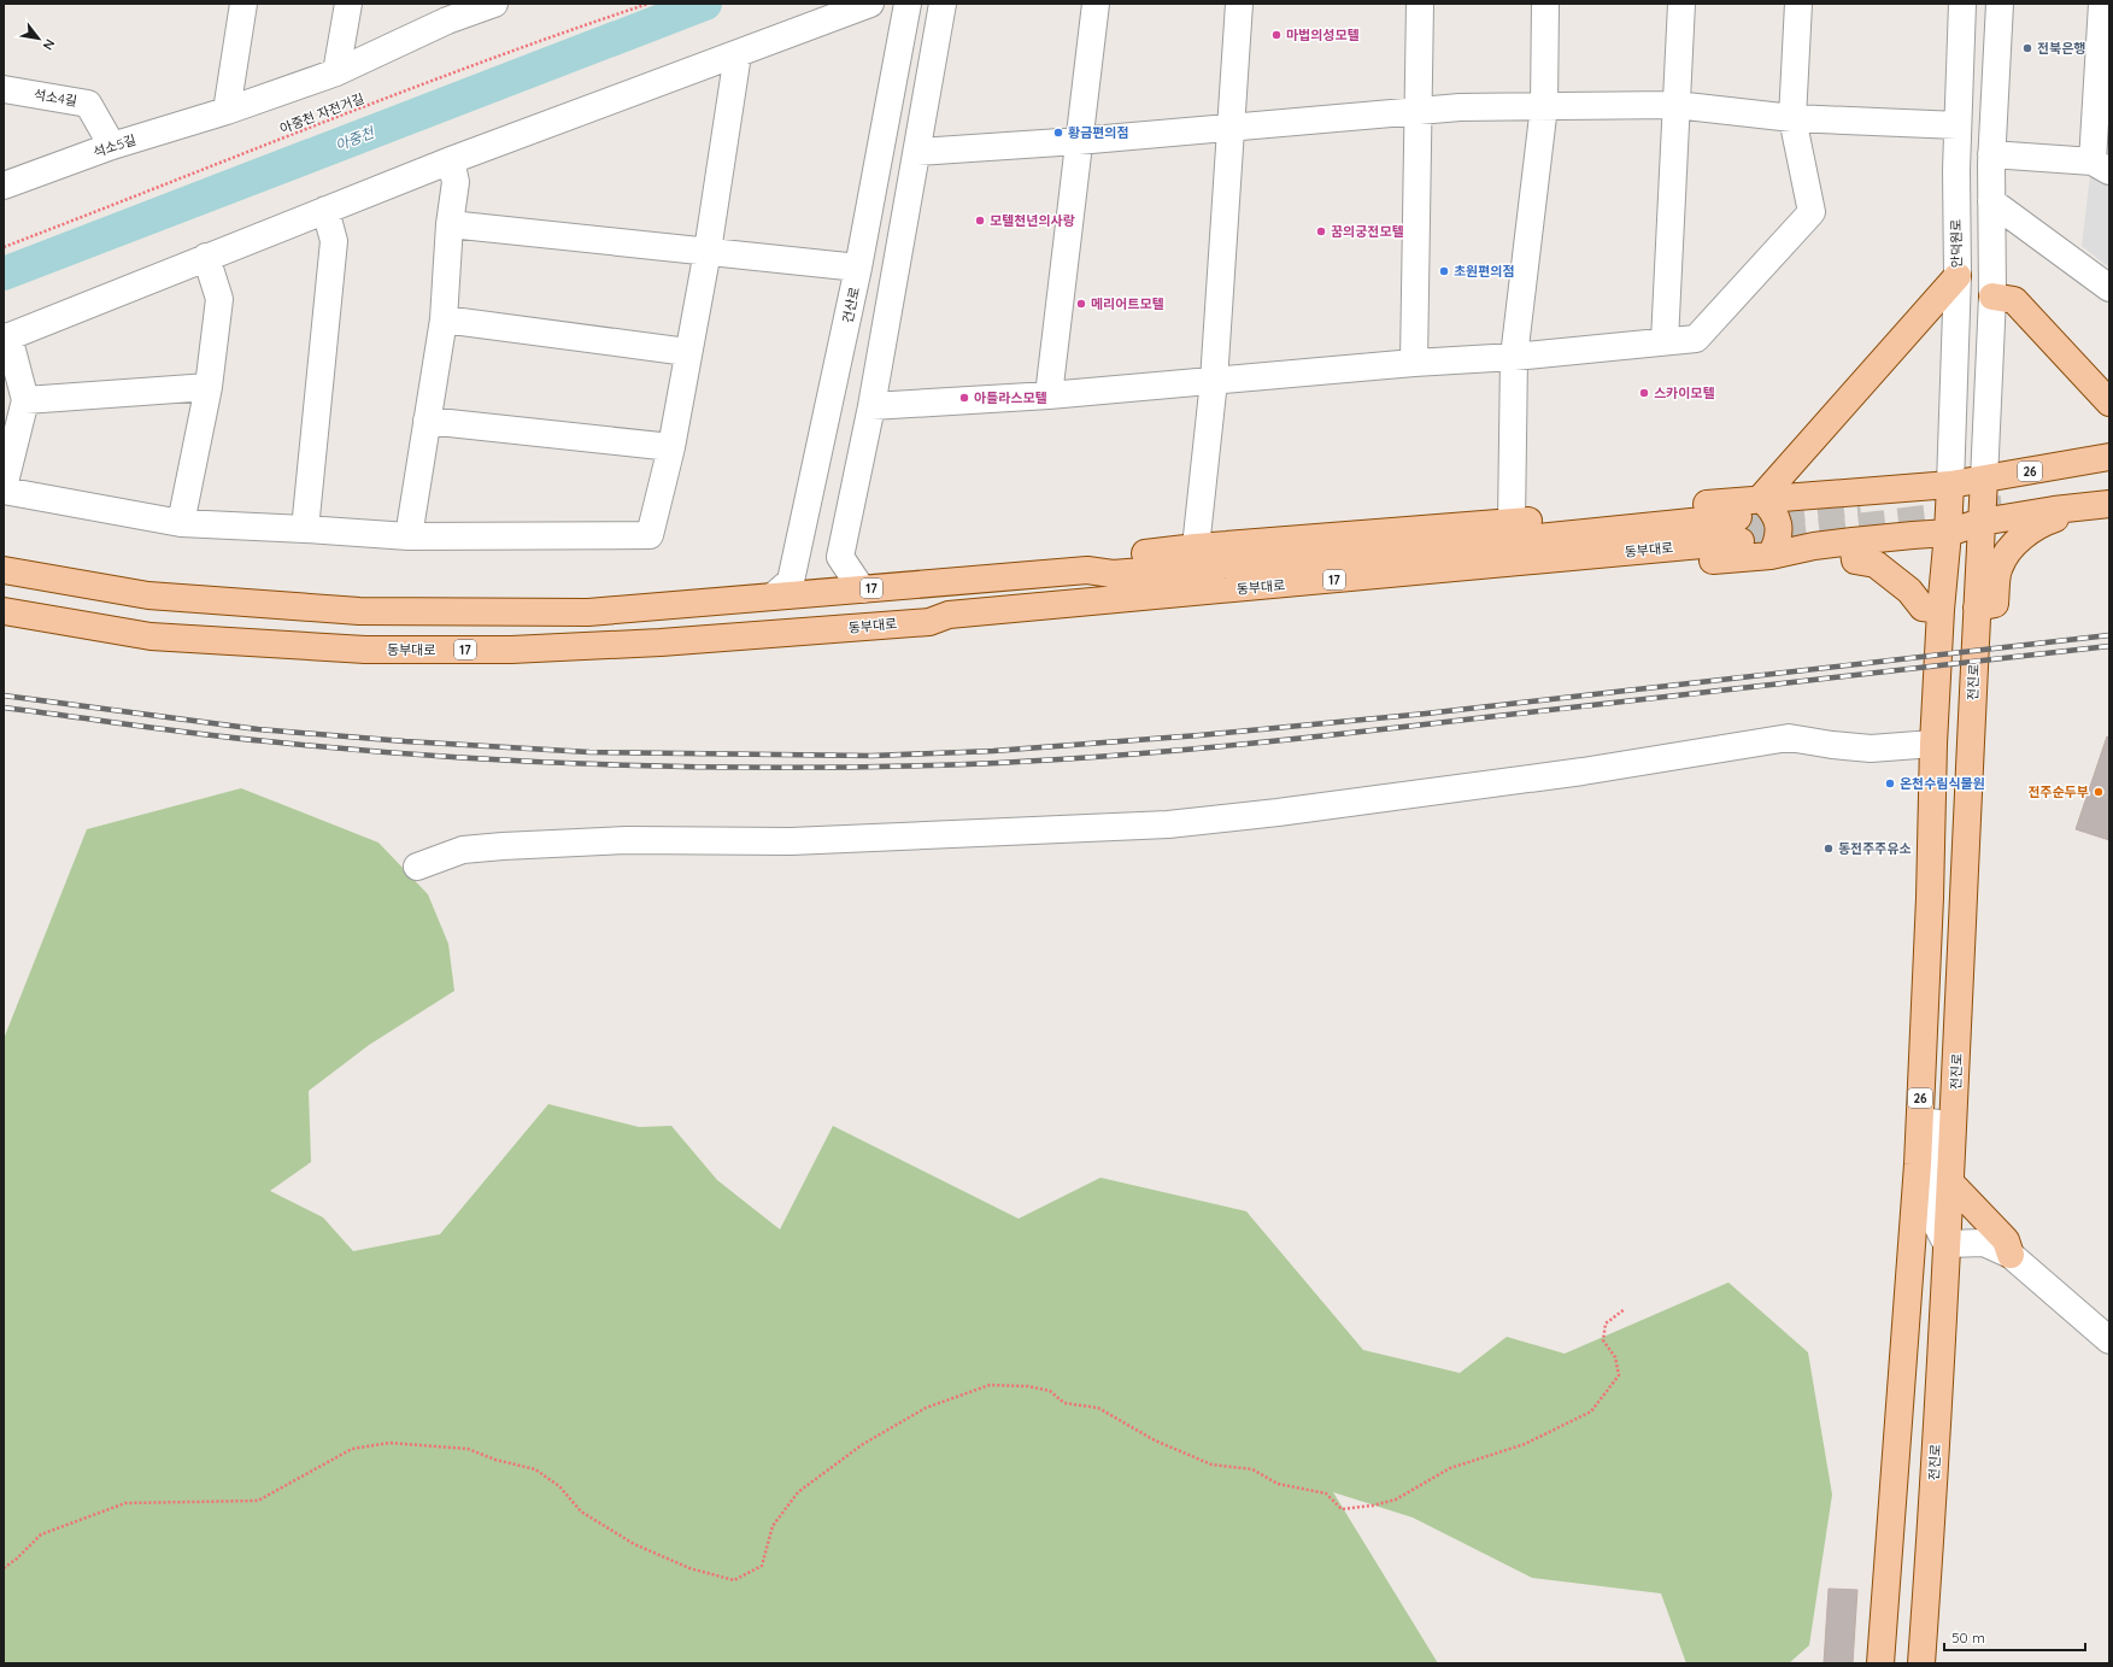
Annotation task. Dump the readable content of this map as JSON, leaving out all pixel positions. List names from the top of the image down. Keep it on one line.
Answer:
{"streets":{"main road":["26","동부대로","17","전진로"],"street":["석소4길","석소5길","안덕원로","건산로"],"path":["아중천 자전거길"]},"crossings":[["석소4길","석소5길"],["안덕원로","26"],["안덕원로","동부대로"],["건산로","동부대로"],["26","동부대로"],["26","전진로"]],"water":["아중천"],"places":["마법의성모텔","전북은행","황금편의점","모텔천년의사랑","꿈의궁전모텔","초원편의점","메리어트모텔","스카이모텔","아틀라스모텔","온천수림식물원","전주순두부","동전주주유소"],"scale_bar":"50 m","north":"bottom right"}
